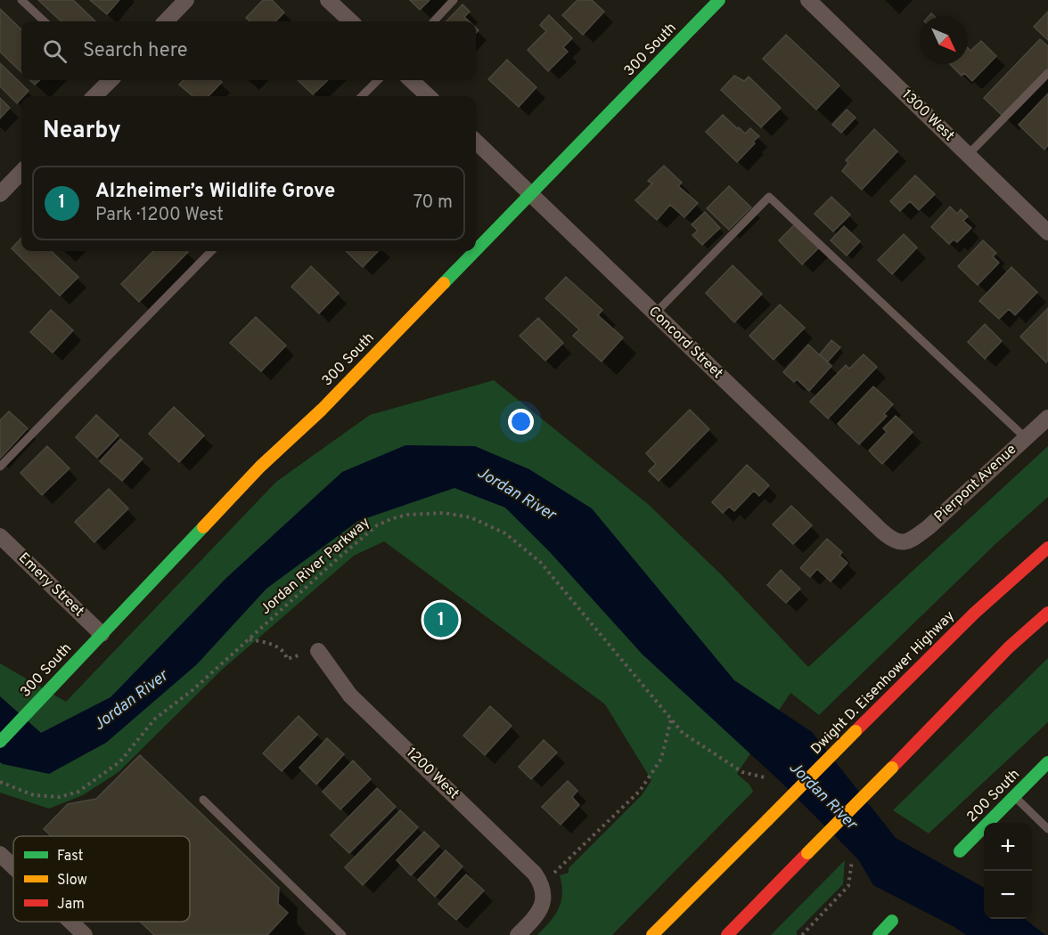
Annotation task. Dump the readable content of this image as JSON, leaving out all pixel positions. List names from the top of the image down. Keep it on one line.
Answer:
{"streets":{"main road":["300 South","Dwight D. Eisenhower Highway","200 South"],"street":["1300 West","Concord Street","Pierpont Avenue","Emery Street","1200 West"],"path":["Jordan River Parkway"]},"crossings":[["300 South","Concord Street"],["300 South","Emery Street"],["Concord Street","Pierpont Avenue"]],"water":["Jordan River"],"legend":["Fast","Slow","Jam"],"north":"bottom right","page":{"search":"Search here","heading":"Nearby","list":[{"mark":"1","name":"Alzheimer’s Wildlife Grove","note":"Park · 1200 West","value":"70 m"}],"pins":"1","map_buttons":["+","−"]}}
